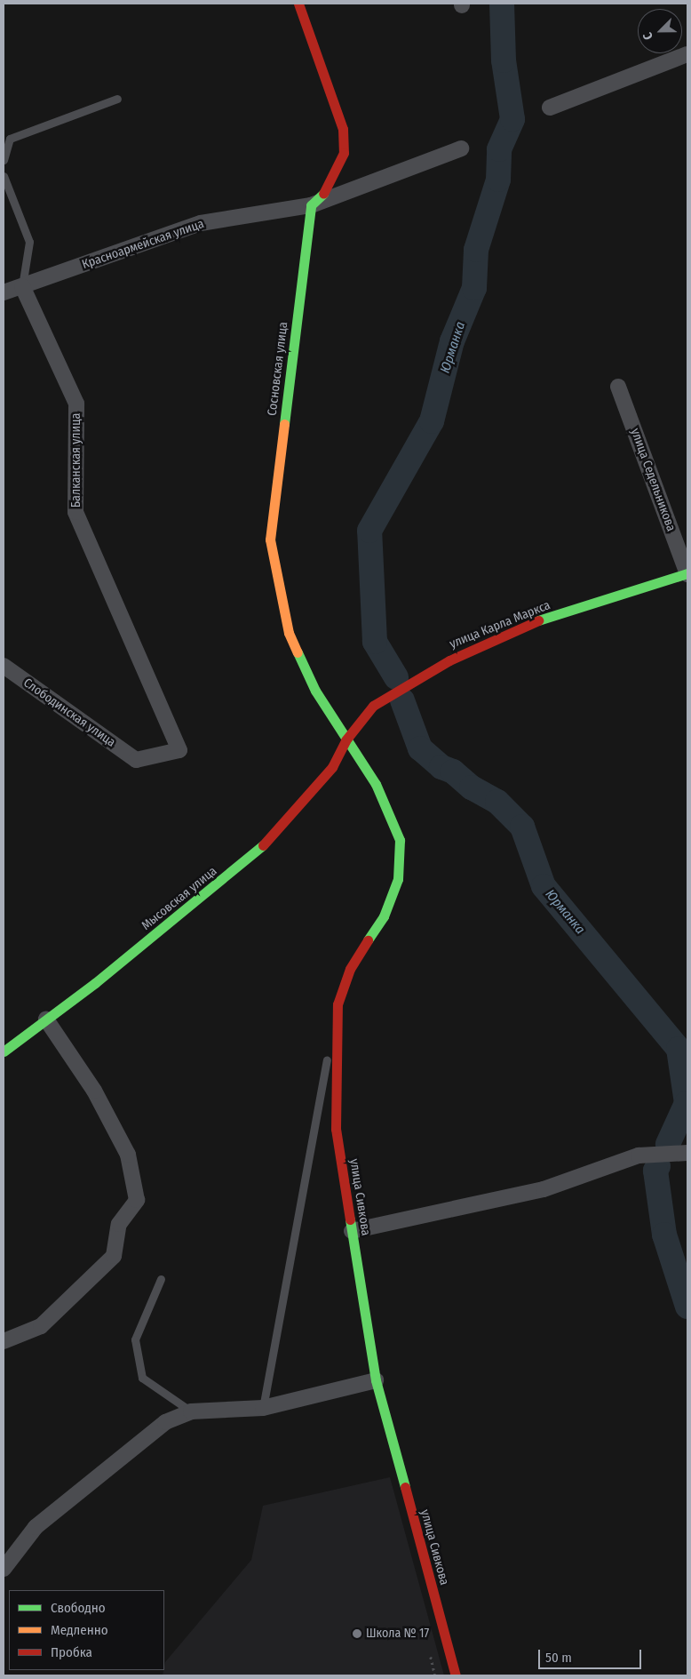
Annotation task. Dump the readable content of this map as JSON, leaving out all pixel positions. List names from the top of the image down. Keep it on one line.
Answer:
{"streets":{"street":["Красноармейская улица","Сосновская улица","Балканская улица","улица Седельникова","улица Карла Маркса","Слободинская улица","Мысовская улица","улица Сивкова"]},"crossings":[["Красноармейская улица","Сосновская улица"],["Красноармейская улица","Балканская улица"],["Сосновская улица","улица Карла Маркса"],["Сосновская улица","Мысовская улица"],["Сосновская улица","улица Сивкова"],["Балканская улица","Слободинская улица"],["улица Седельникова","улица Карла Маркса"],["улица Карла Маркса","Мысовская улица"],["улица Карла Маркса","улица Сивкова"],["Мысовская улица","улица Сивкова"]],"water":["Юрманка"],"places":["Школа № 17"],"legend":["Свободно","Медленно","Пробка"],"scale_bar":"50 m","north":"bottom left"}
